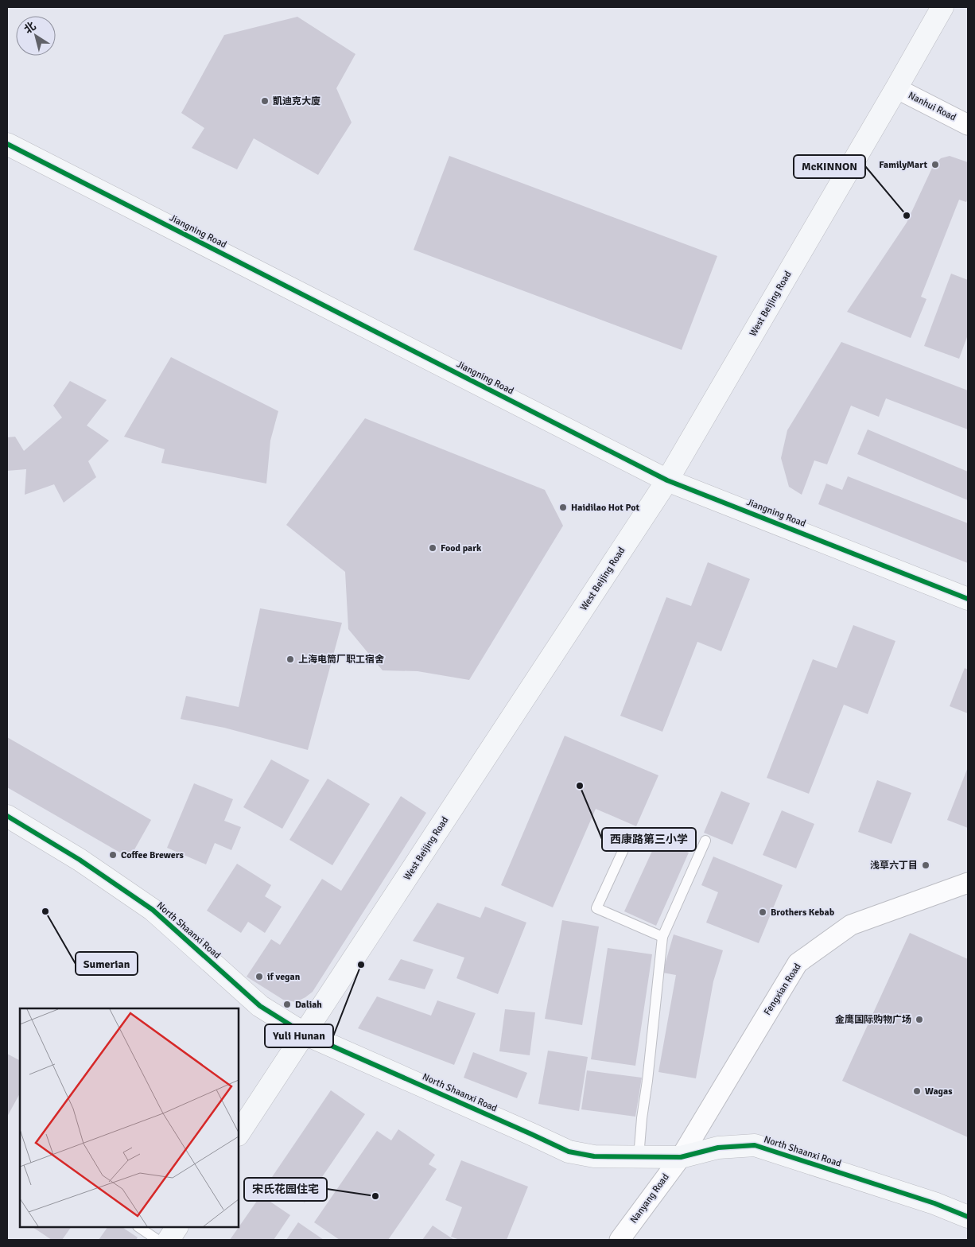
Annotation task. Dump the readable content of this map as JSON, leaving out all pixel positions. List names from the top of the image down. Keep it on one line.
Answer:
{"streets":{"main road":["Jiangning Road","West Beijing Road","North Shaanxi Road"],"street":["Nanhui Road","Fengxian Road","Nanyang Road"]},"crossings":[["Nanhui Road","West Beijing Road"],["Jiangning Road","West Beijing Road"],["West Beijing Road","North Shaanxi Road"],["North Shaanxi Road","Fengxian Road"],["North Shaanxi Road","Nanyang Road"],["Fengxian Road","Nanyang Road"]],"places":["凱迪克大廈","FamilyMart","McKINNON","Haidilao Hot Pot","Food park","上海电筒厂职工宿舍","西康路第三小学","Coffee Brewers","浅草六丁目","Sumerian","Brothers Kebab","Yuli Hunan","if vegan","Daliah","金鹰国际购物广场","Wagas","宋氏花园住宅"],"north":"top left"}
